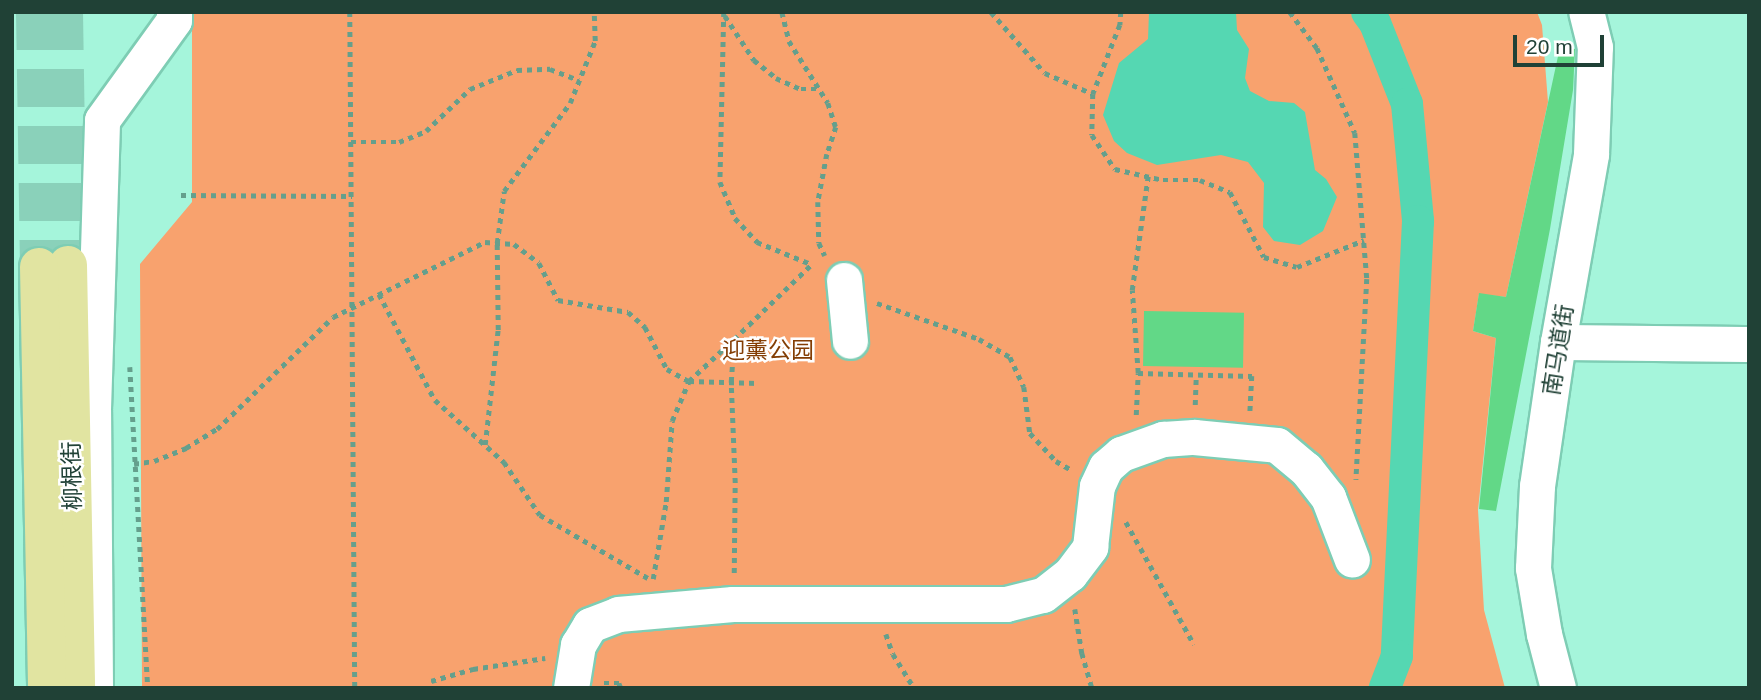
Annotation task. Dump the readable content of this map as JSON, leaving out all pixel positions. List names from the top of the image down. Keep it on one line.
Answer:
{"streets":{"main road":["柳根街"],"street":["南马道街"]},"parks":["迎薰公园"],"scale_bar":"20 m"}
